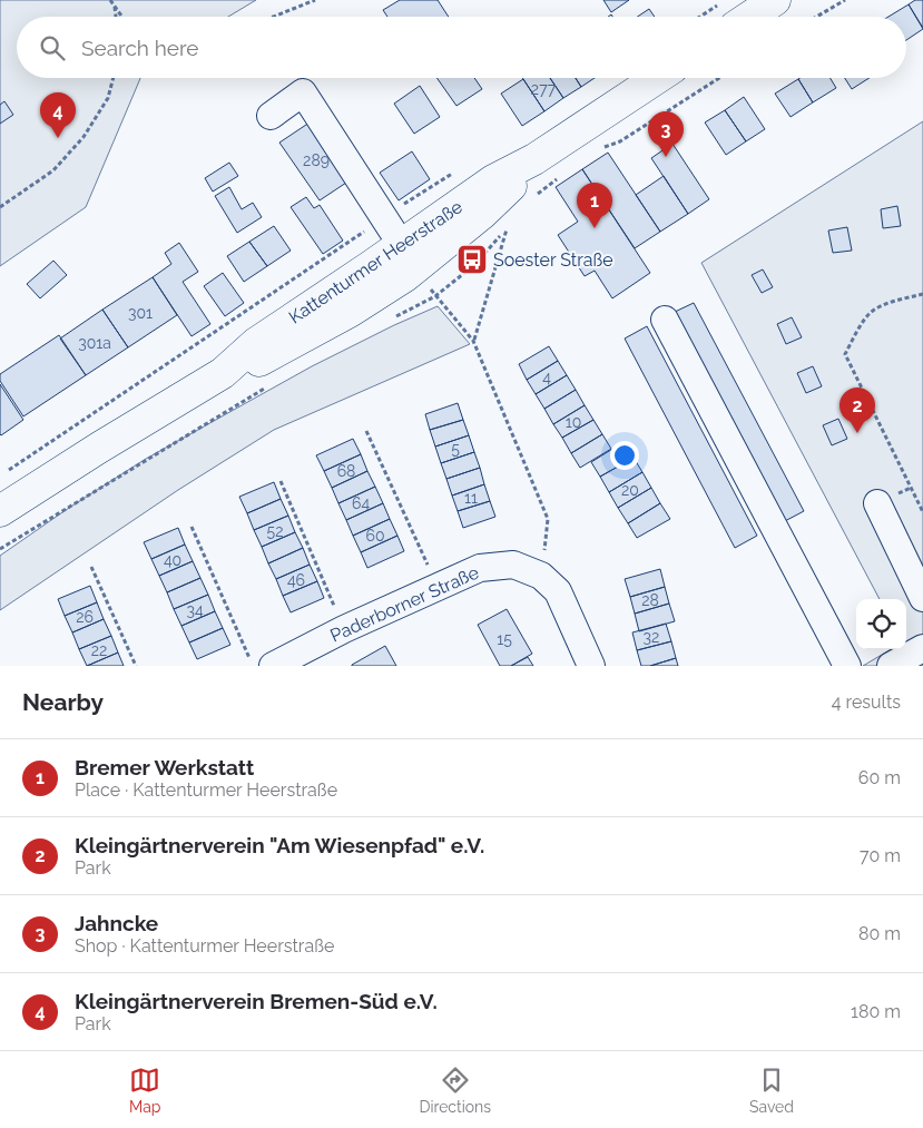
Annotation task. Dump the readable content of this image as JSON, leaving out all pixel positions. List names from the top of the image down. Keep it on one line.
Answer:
{"streets":{"main road":["Kattenturmer Heerstraße"],"street":["Paderborner Straße"]},"places":{"bus stop":["Soester Straße"]},"house_numbers":["277","289","301","301a","4","10","5","68","20","11","64","52","60","40","46","28","34","26","32","15","22"],"page":{"search":"Search here","pins":["4","3","1","2"],"heading":["Nearby","4 results"],"list":[{"mark":"1","name":"Bremer Werkstatt","note":"Place · Kattenturmer Heerstraße","value":"60 m"},{"mark":"2","name":"Kleingärtnerverein \"Am Wiesenpfad\" e.V.","note":"Park","value":"70 m"},{"mark":"3","name":"Jahncke","note":"Shop · Kattenturmer Heerstraße","value":"80 m"},{"mark":"4","name":"Kleingärtnerverein Bremen-Süd e.V.","note":"Park","value":"180 m"}],"nav":["Map","Directions","Saved"]}}
